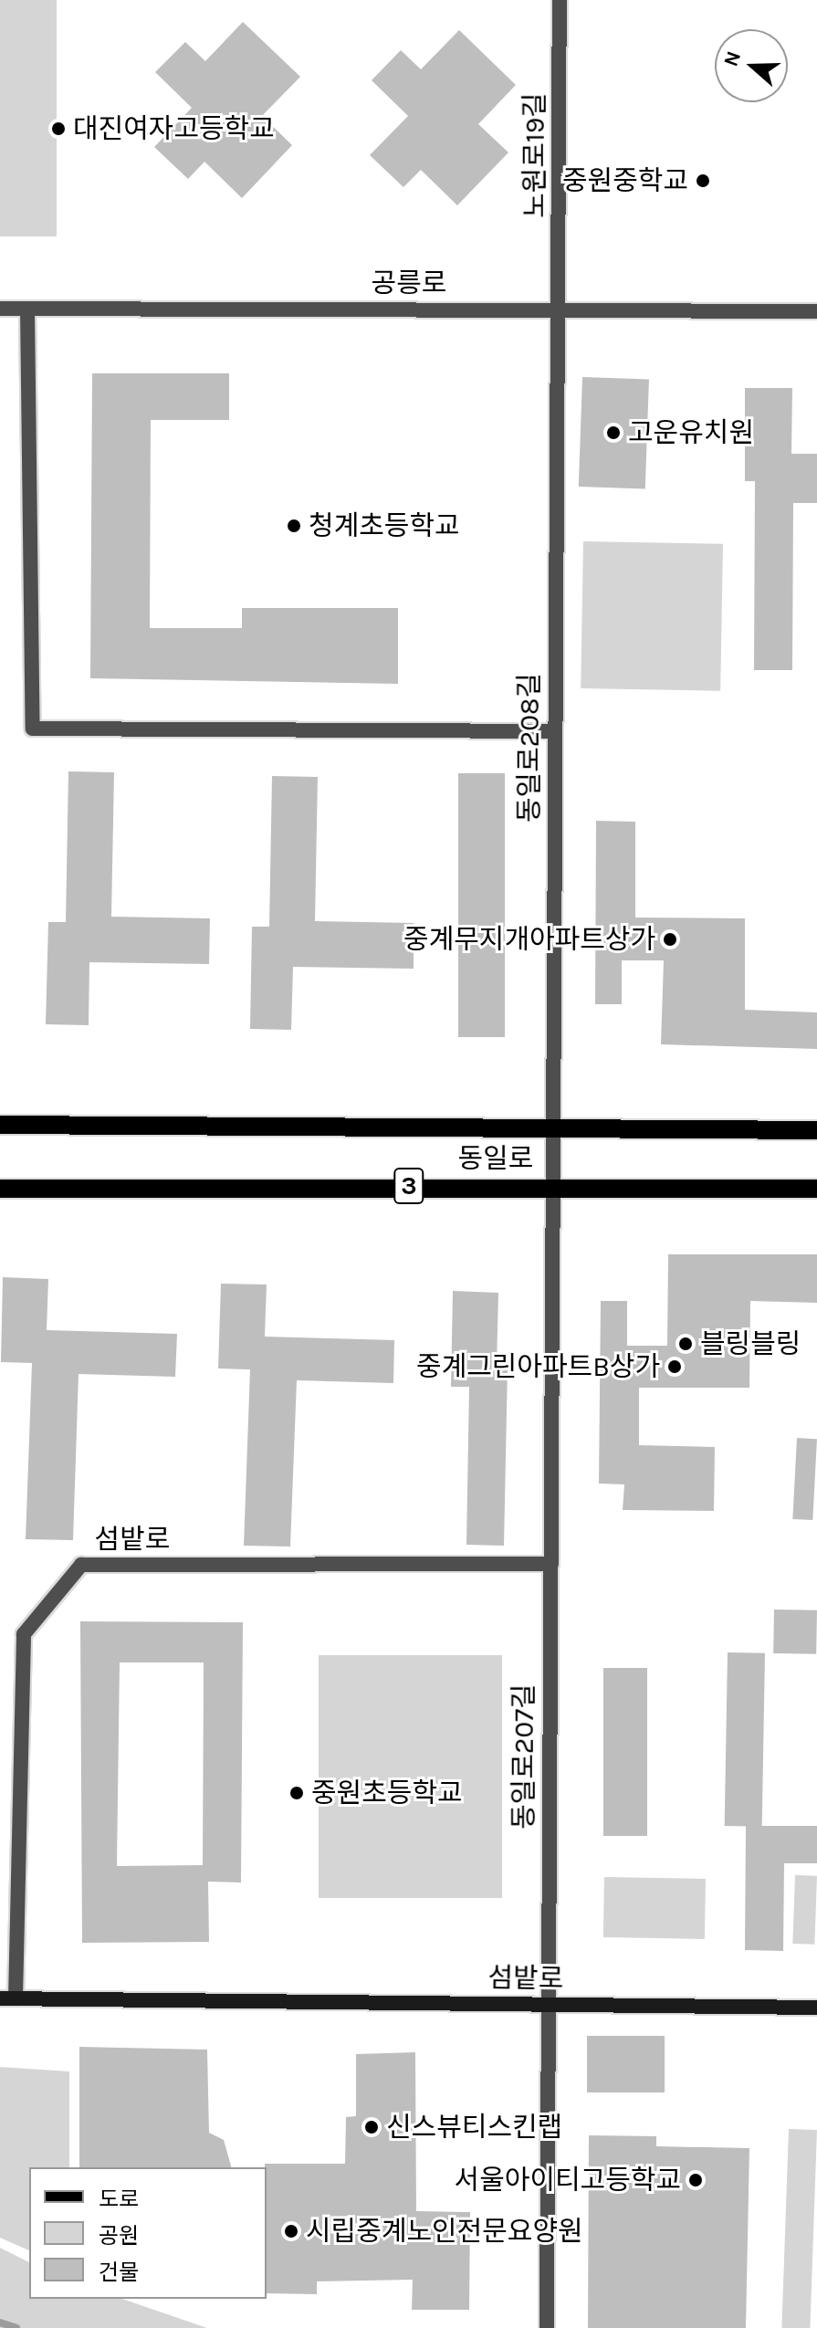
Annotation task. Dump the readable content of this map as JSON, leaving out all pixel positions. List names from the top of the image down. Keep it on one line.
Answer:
{"streets":{"main road":["동일로","3","섬밭로"],"street":["노원로19길","공릉로","동일로208길","동일로207길"]},"crossings":[["노원로19길","공릉로"],["노원로19길","동일로208길"],["공릉로","동일로208길"],["동일로208길","동일로"],["동일로208길","동일로207길"],["동일로","동일로207길"],["섬밭로","동일로207길"]],"places":["대진여자고등학교","중원중학교","고운유치원","청계초등학교","중계무지개아파트상가","블링블링","중계그린아파트B상가","중원초등학교","신스뷰티스킨랩","서울아이티고등학교","시립중계노인전문요양원"],"legend":["도로","공원","건물"],"north":"left"}
